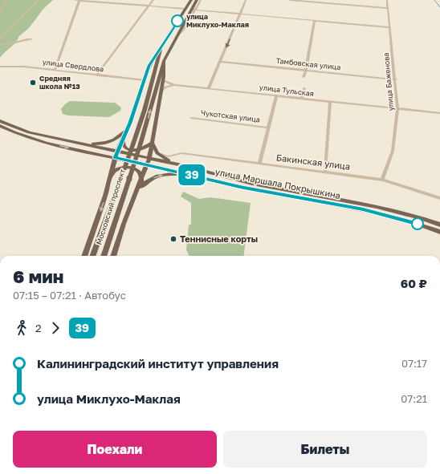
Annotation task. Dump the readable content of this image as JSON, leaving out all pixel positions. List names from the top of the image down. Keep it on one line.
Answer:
{"streets":{"main road":["улица Маршала Покрышкина","Московский проспект"],"street":["Тамбовская улица","улица Свердлова","улица Баженова","улица Тульская","Чукотская улица","Бакинская улица"]},"crossings":[["Тамбовская улица","улица Баженова"],["улица Баженова","улица Тульская"],["улица Баженова","Бакинская улица"]],"places":["улица Миклухо-Маклая","Средняя школа №13","Теннисные корты"],"lines":["bus line 39"],"page":{"on_map":"39","heading":["6 мин","07:15 – 07:21 · Автобус","60 ₽"],"legs":["2","39"],"list":[{"name":"Калининградский институт управления","value":"07:17"},{"name":"улица Миклухо-Маклая","value":"07:21"}],"buttons":["Поехали","Билеты"]}}
